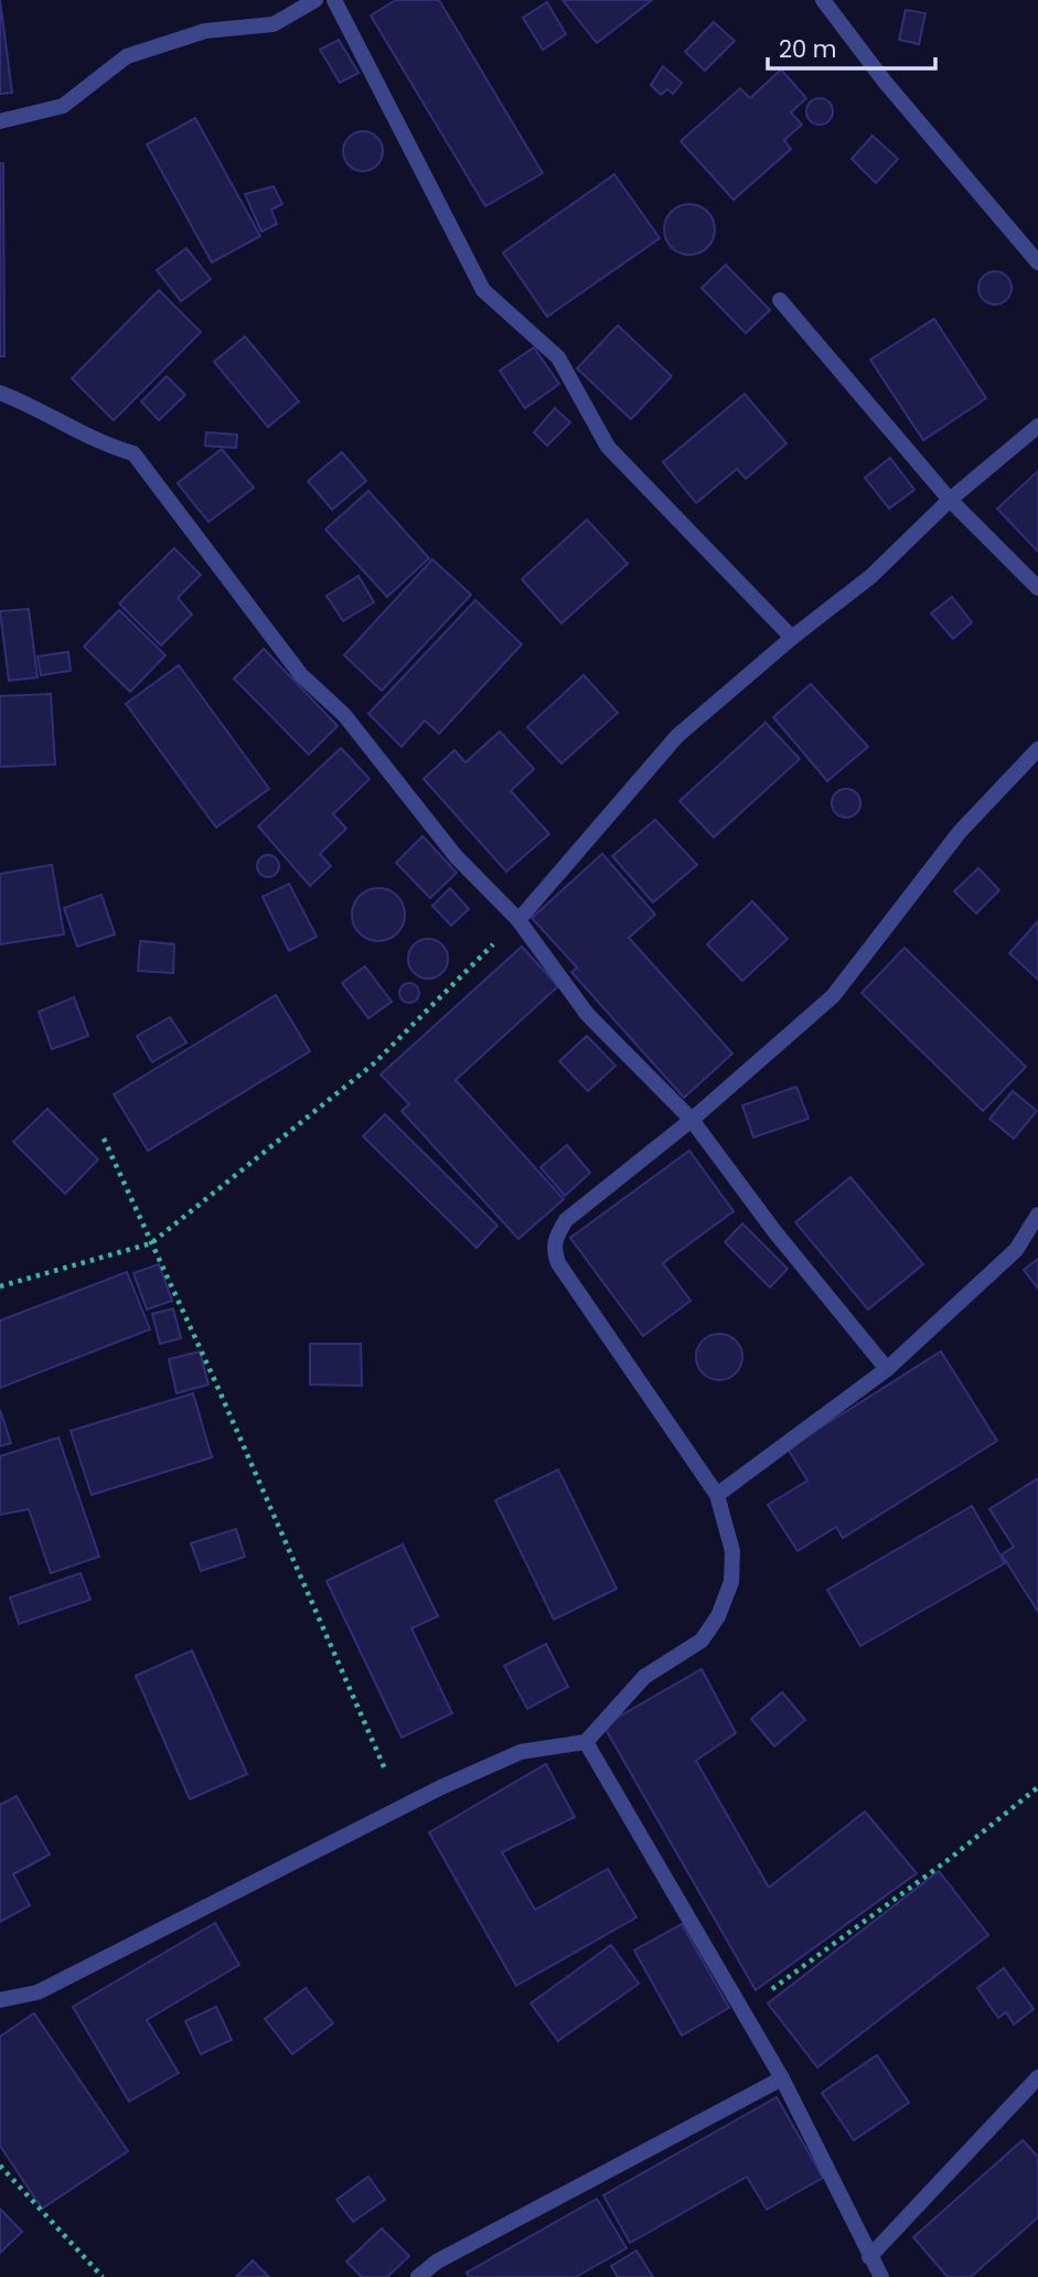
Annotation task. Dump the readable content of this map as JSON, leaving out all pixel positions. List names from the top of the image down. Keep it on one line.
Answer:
{"scale_bar":"20 m"}
